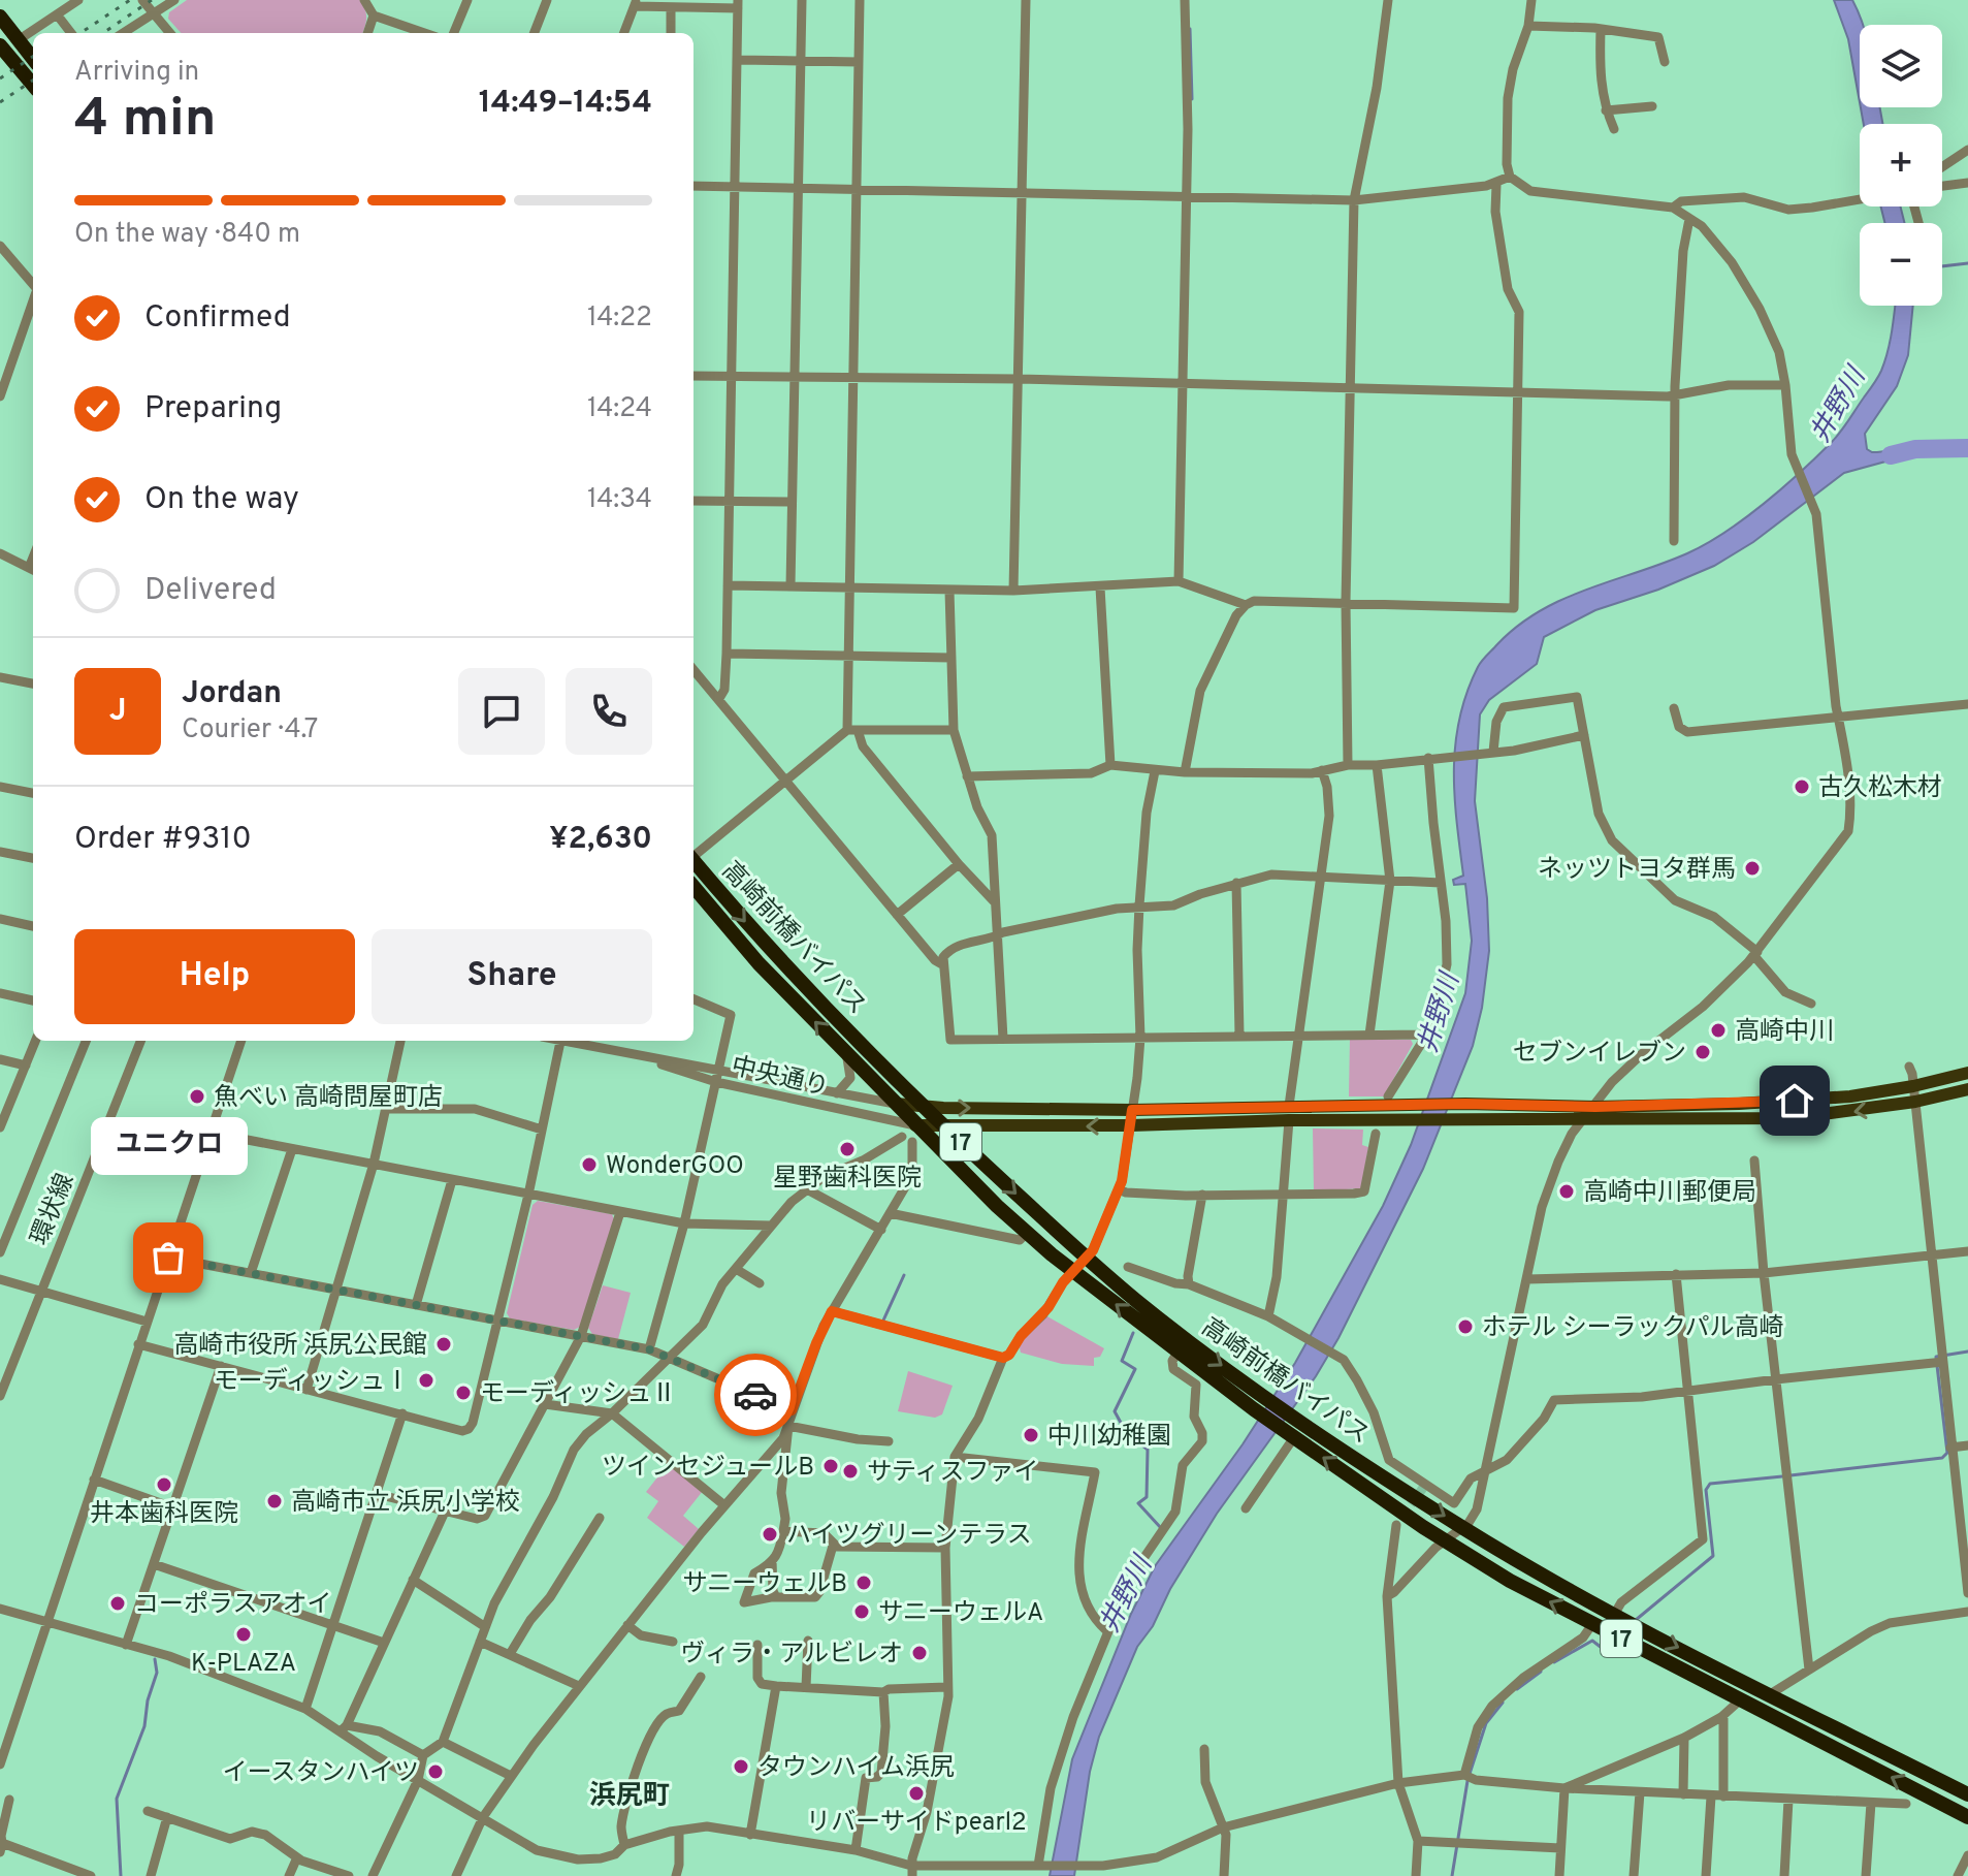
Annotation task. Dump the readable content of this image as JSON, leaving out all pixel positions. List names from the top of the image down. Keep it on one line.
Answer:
{"streets":{"highway":["高崎前橋バイパス","17"],"street":["中央通り","環状線"]},"crossings":[["高崎前橋バイパス","中央通り"]],"districts":["浜尻町"],"water":["井野川"],"places":["古久松木材","ネッツトヨタ群馬","高崎中川","セブンイレブン","魚べい 高崎問屋町店","星野歯科医院","WonderGOO","高崎中川郵便局","ユニクロ","ホテル シーラックパル高崎","高崎市役所 浜尻公民館","モーディッシュⅠ","モーディッシュⅡ","中川幼稚園","ツインセジュールB","サティスファイ","井本歯科医院","高崎市立 浜尻小学校","ハイツグリーンテラス","サニーウェルB","コーポラスアオイ","サニーウェルA","K-PLAZA","ヴィラ・アルビレオ","タウンハイム浜尻","イースタンハイツ","リバーサイドpearl2"],"page":{"map_buttons":["+","−"],"heading":["4 min","Arriving in","14:49–14:54"],"panel":["Jordan","Courier · 4.7","Order #9310","¥2,630"],"bar":"On the way · 840 m","list":[["Confirmed","14:22"],["Preparing","14:24"],["On the way","14:34"],"Delivered"],"round":"J","buttons":["Help","Share"],"bubble":"ユニクロ"}}
